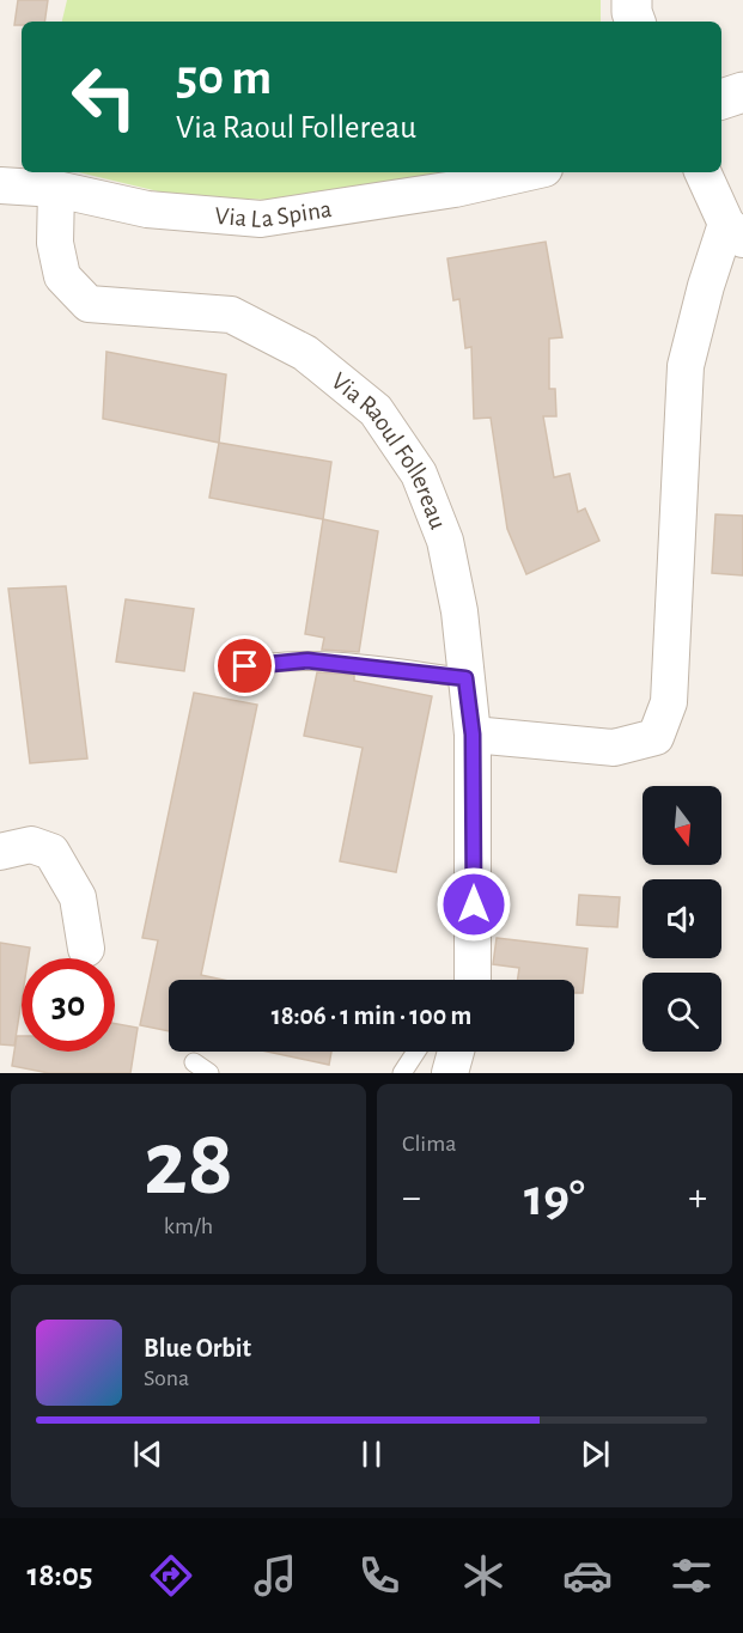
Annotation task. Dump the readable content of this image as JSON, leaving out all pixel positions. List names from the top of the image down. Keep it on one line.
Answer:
{"streets":{"street":["Via La Spina","Via Raoul Follereau"]},"crossings":[["Via La Spina","Via Raoul Follereau"]],"north":"bottom","page":{"turn":["50 m","Via Raoul Follereau"],"limit":"30","trip":"18:06 · 1 min · 100 m","tile":[["28","km/h"],"Clima"],"heat":["−","19°","+"],"song":["Blue Orbit","Sona"],"tabs":"18:05"}}
